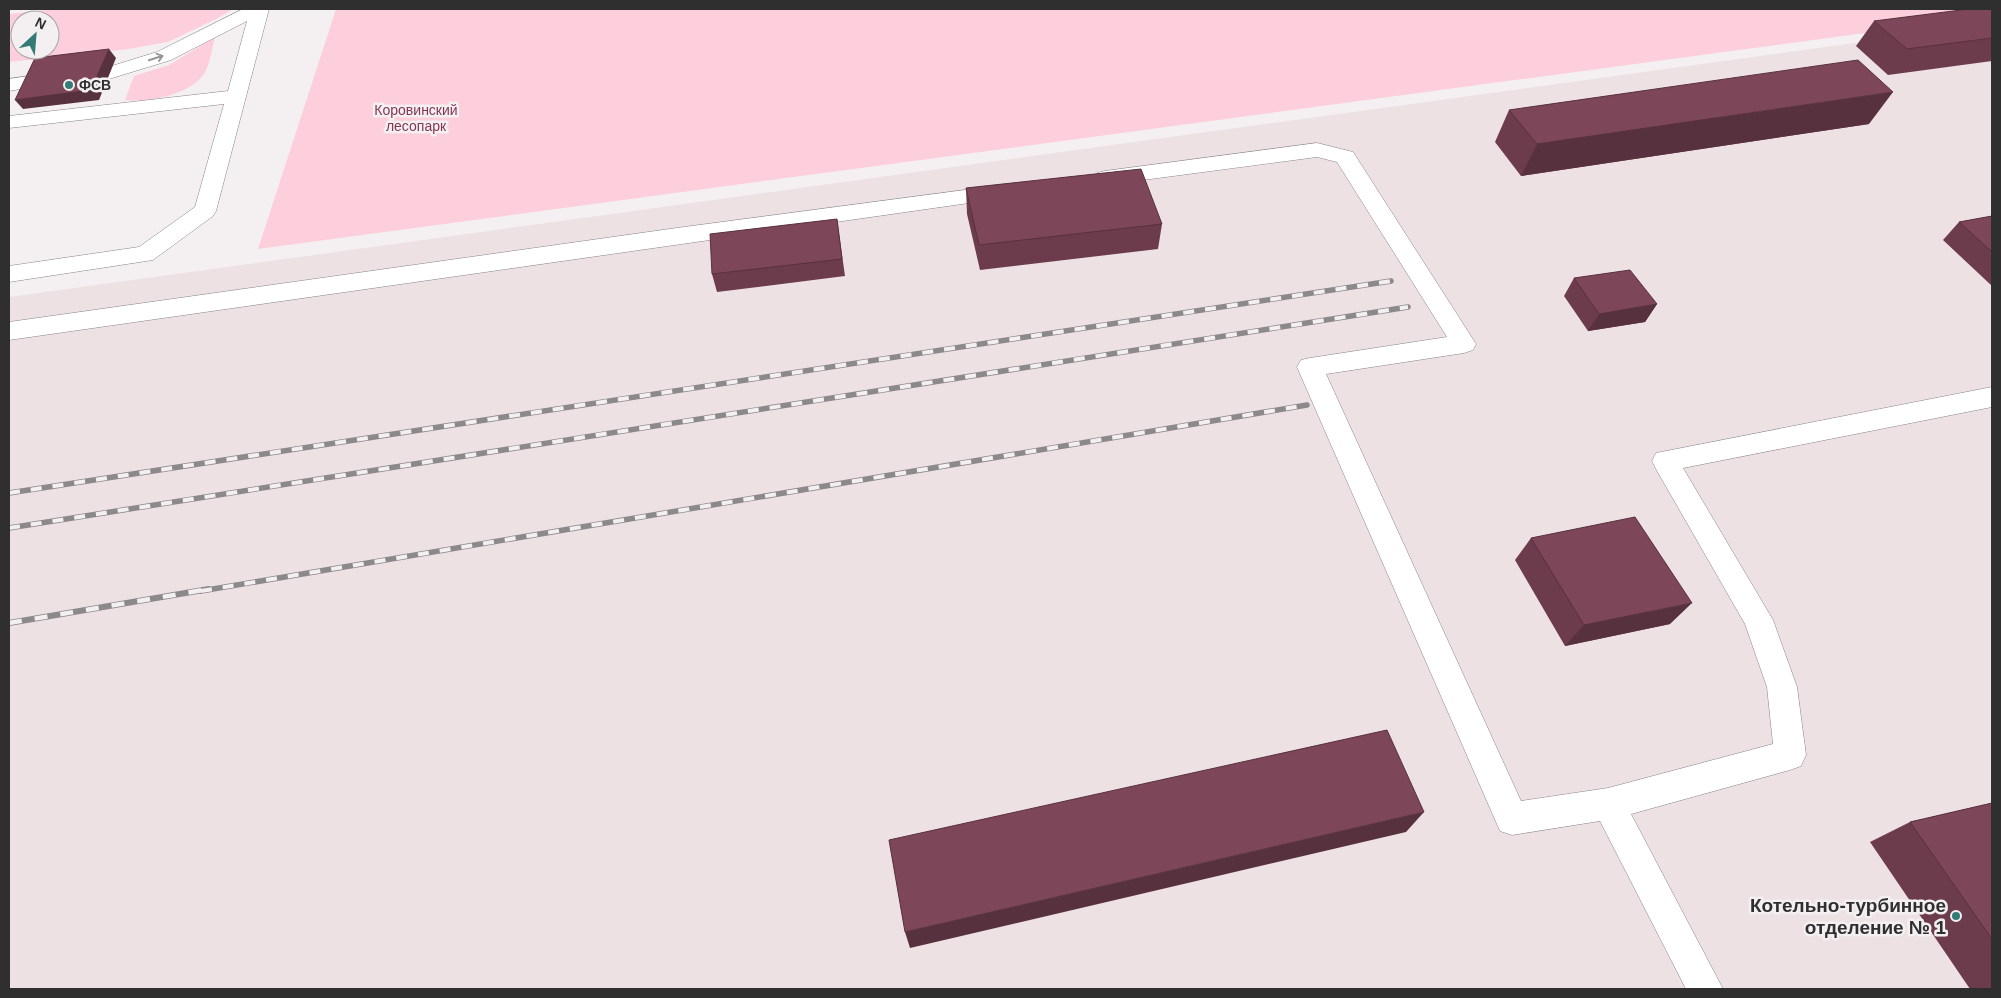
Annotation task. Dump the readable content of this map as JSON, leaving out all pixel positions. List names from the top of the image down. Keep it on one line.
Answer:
{"parks":["Коровинский лесопарк"],"places":["ФСВ","Котельно-турбинное отделение № 1"],"north":"top right"}
